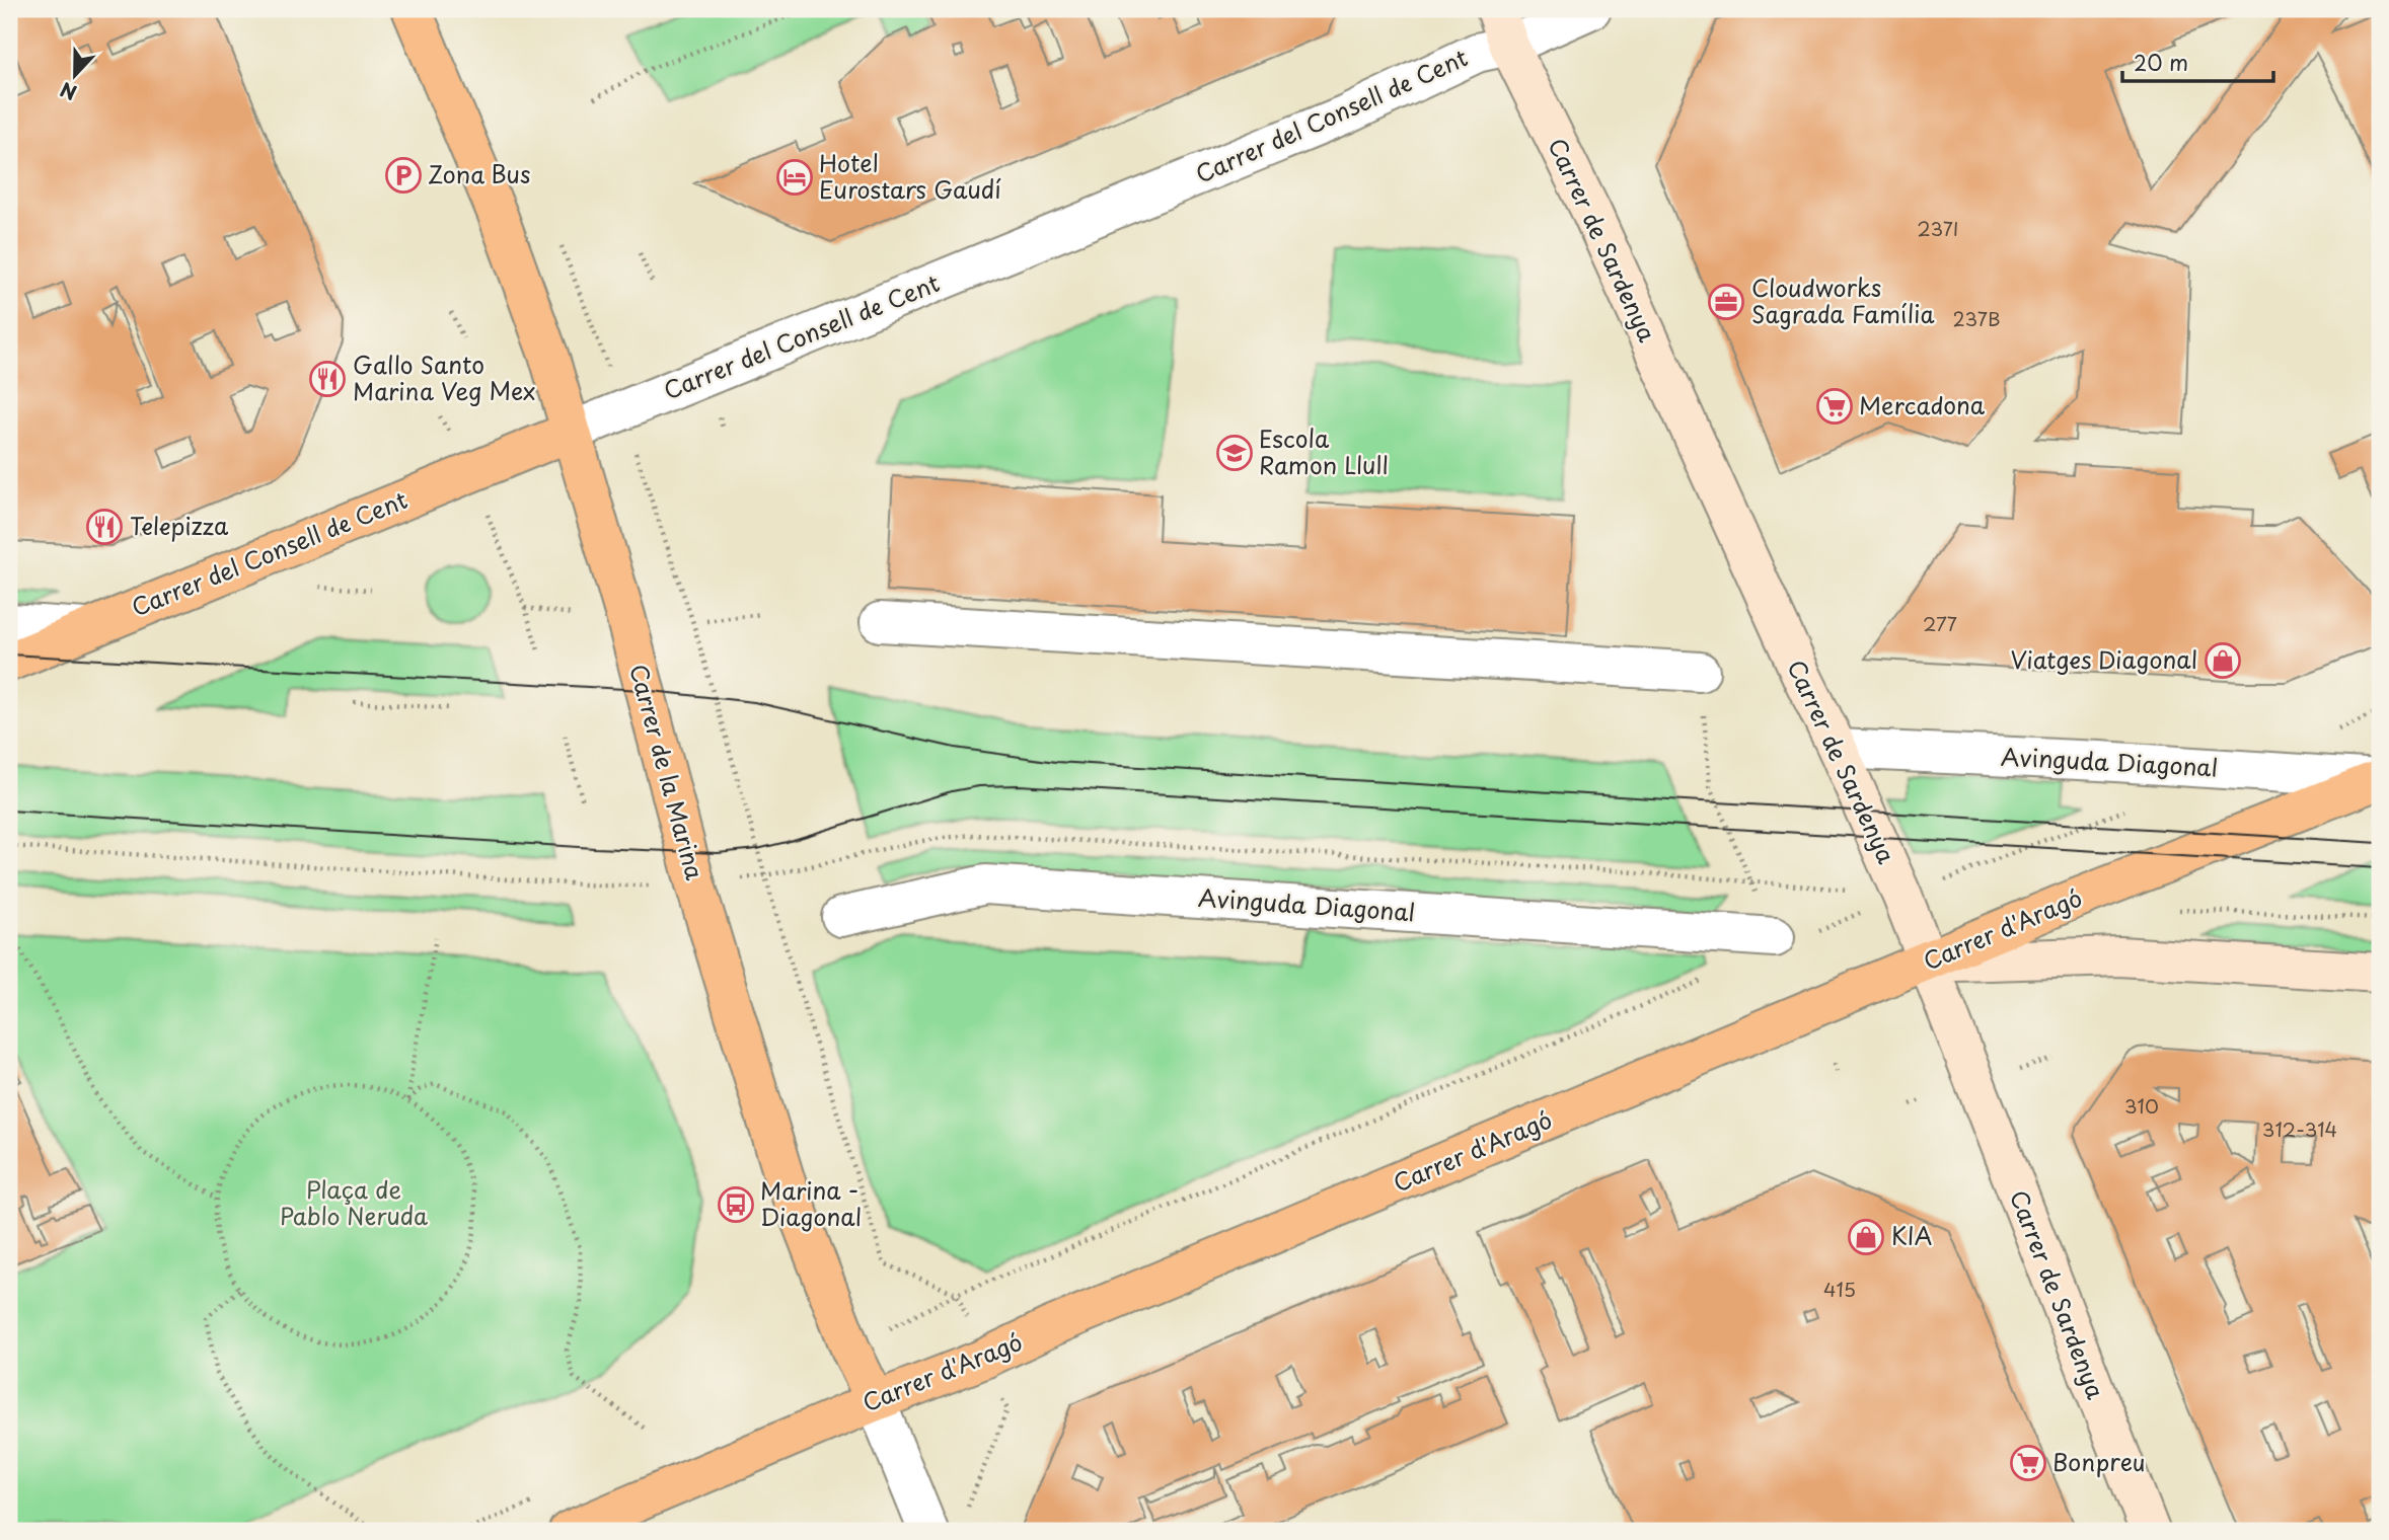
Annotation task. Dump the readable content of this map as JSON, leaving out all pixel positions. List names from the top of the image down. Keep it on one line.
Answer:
{"streets":{"main road":["Carrer del Consell de Cent","Carrer de la Marina","Carrer d'Aragó"],"street":["Carrer de Sardenya","Avinguda Diagonal"]},"crossings":[["Carrer del Consell de Cent","Carrer de Sardenya"],["Carrer del Consell de Cent","Carrer de la Marina"],["Carrer de Sardenya","Avinguda Diagonal"],["Carrer de Sardenya","Carrer d'Aragó"],["Avinguda Diagonal","Carrer d'Aragó"],["Carrer de la Marina","Carrer d'Aragó"]],"parks":["Plaça de Pablo Neruda"],"places":{"parking":["Zona Bus"],"hotel":["Hotel Eurostars Gaudí"],"office":["Cloudworks Sagrada Família"],"restaurant":["Gallo Santo Marina Veg Mex","Telepizza"],"supermarket":["Mercadona","Bonpreu"],"school or university":["Escola Ramon Llull"],"shop":["Viatges Diagonal","KIA"],"bus stop":["Marina - Diagonal"]},"house_numbers":["237I","237B","277","310","312-314","415"],"scale_bar":"20 m","north":"bottom"}
